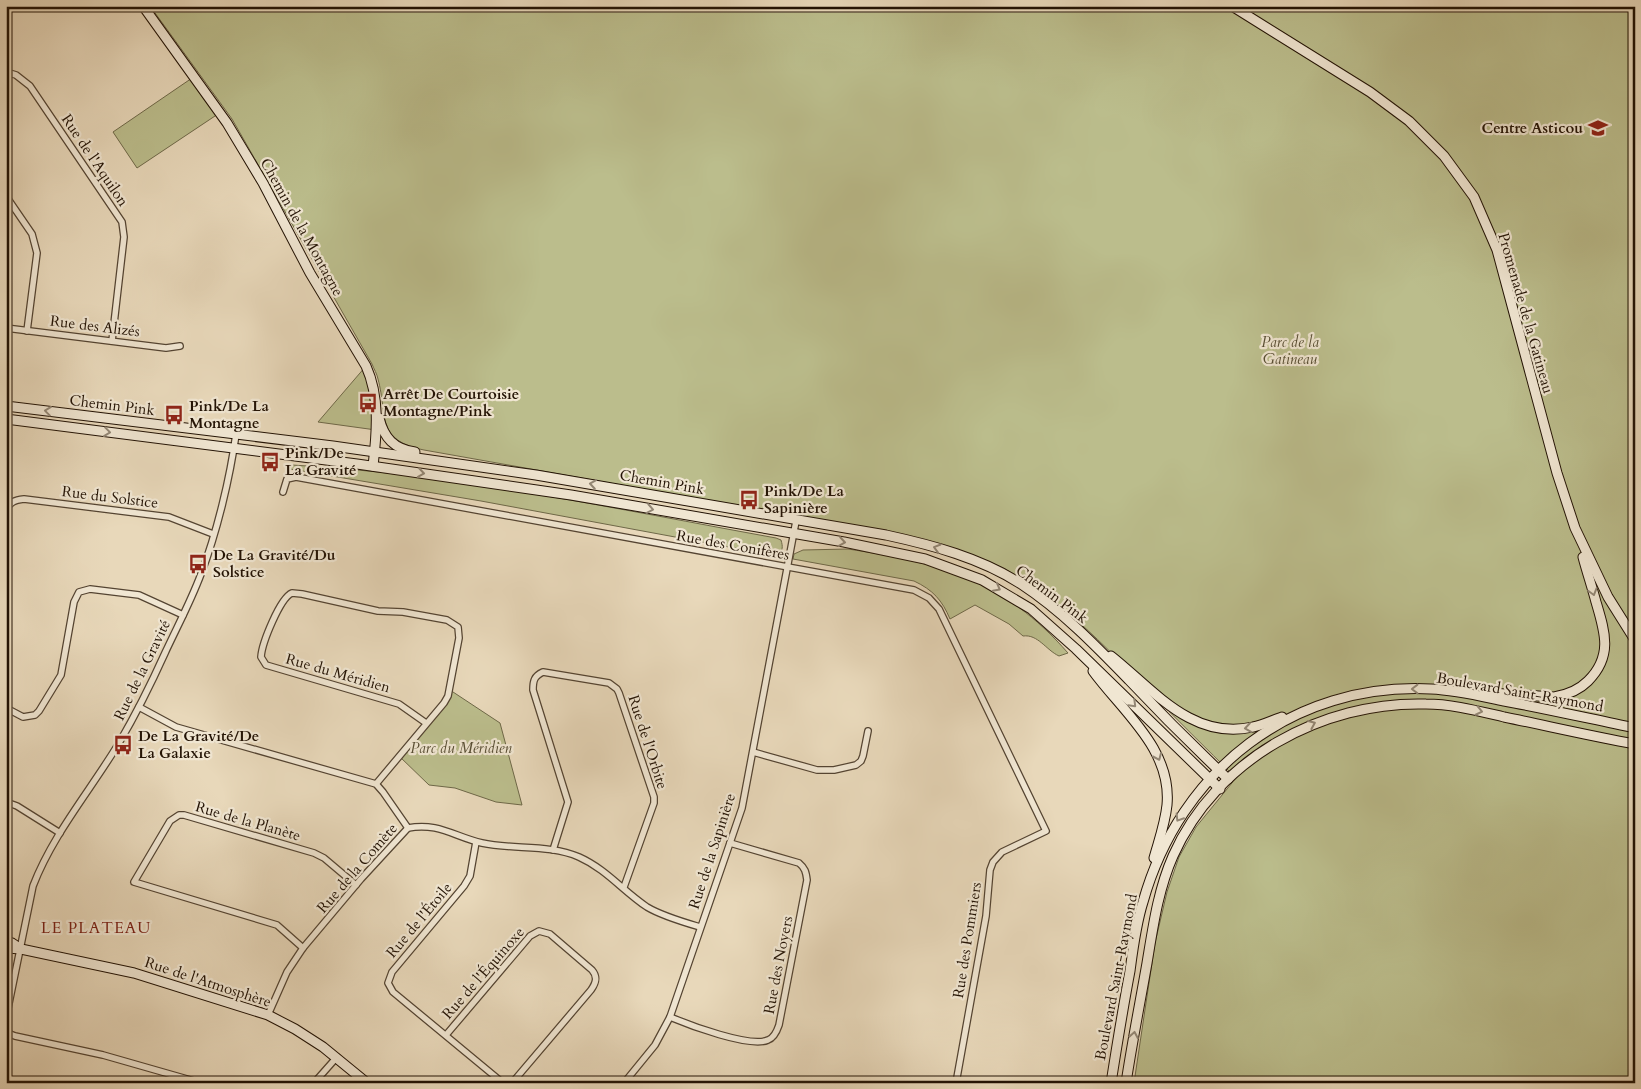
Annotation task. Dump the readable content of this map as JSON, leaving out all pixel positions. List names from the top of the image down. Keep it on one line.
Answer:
{"streets":{"main road":["Chemin de la Montagne","Promenade de la Gatineau","Chemin Pink","Boulevard Saint-Raymond","Rue de l'Atmosphère"],"street":["Rue de l'Aquilon","Rue des Alizés","Rue du Solstice","Rue des Conifères","Rue de la Gravité","Rue du Méridien","Rue de l'Orbite","Rue de la Planète","Rue de la Sapinière","Rue de la Comète","Rue de l'Étoile","Rue des Pommiers","Rue des Noyers","Rue de l'Équinoxe"]},"crossings":[["Rue de l'Aquilon","Rue des Alizés"],["Chemin de la Montagne","Chemin Pink"],["Chemin Pink","Rue de la Gravité"],["Chemin Pink","Boulevard Saint-Raymond"],["Chemin Pink","Rue de la Sapinière"],["Rue du Solstice","Rue de la Gravité"],["Rue des Conifères","Rue de la Sapinière"],["Rue des Conifères","Rue des Pommiers"],["Rue de la Gravité","Rue de l'Atmosphère"],["Rue de l'Orbite","Rue de la Comète"],["Rue de la Planète","Rue de la Comète"],["Rue de la Sapinière","Rue de la Comète"],["Rue de la Sapinière","Rue des Noyers"],["Rue de la Comète","Rue de l'Étoile"],["Rue de la Comète","Rue de l'Atmosphère"],["Rue de l'Étoile","Rue de l'Équinoxe"]],"districts":["LE PLATEAU"],"parks":["Parc de la Gatineau","Parc du Méridien"],"places":{"school or university":["Centre Asticou"],"bus stop":["Arrêt De Courtoisie Montagne/Pink","Pink/De La Montagne","Pink/De La Gravité","Pink/De La Sapinière","De La Gravité/Du Solstice","De La Gravité/De La Galaxie"]}}
